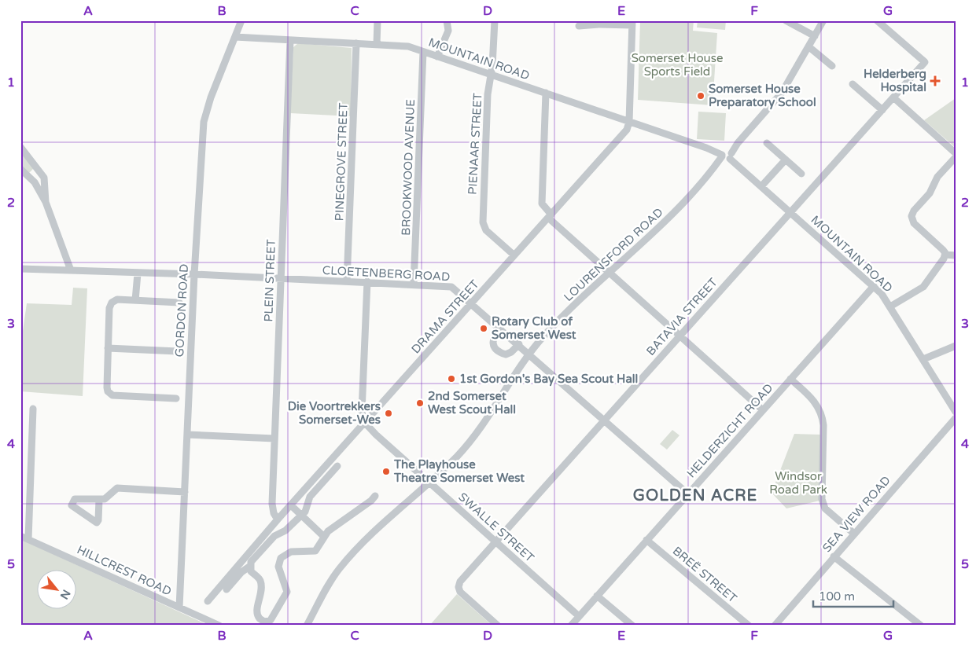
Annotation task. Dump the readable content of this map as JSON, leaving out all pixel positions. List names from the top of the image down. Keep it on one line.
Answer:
{"streets":{"street":["MOUNTAIN ROAD","PIENAAR STREET","PINEGROVE STREET","BROOKWOOD AVENUE","LOURENSFORD ROAD","CLOETENBERG ROAD","PLEIN STREET","GORDON ROAD","DRAMA STREET","BATAVIA STREET","HELDERZICHT ROAD","SEA VIEW ROAD","SWALLE STREET","HILLCREST ROAD","BREË STREET"]},"crossings":[["MOUNTAIN ROAD","PIENAAR STREET"],["MOUNTAIN ROAD","PINEGROVE STREET"],["MOUNTAIN ROAD","BROOKWOOD AVENUE"],["MOUNTAIN ROAD","LOURENSFORD ROAD"],["MOUNTAIN ROAD","PLEIN STREET"],["MOUNTAIN ROAD","GORDON ROAD"],["MOUNTAIN ROAD","DRAMA STREET"],["MOUNTAIN ROAD","BATAVIA STREET"],["MOUNTAIN ROAD","HELDERZICHT ROAD"],["PIENAAR STREET","DRAMA STREET"],["PINEGROVE STREET","CLOETENBERG ROAD"],["BROOKWOOD AVENUE","CLOETENBERG ROAD"],["LOURENSFORD ROAD","CLOETENBERG ROAD"],["LOURENSFORD ROAD","SWALLE STREET"],["CLOETENBERG ROAD","PLEIN STREET"],["CLOETENBERG ROAD","GORDON ROAD"],["CLOETENBERG ROAD","DRAMA STREET"],["CLOETENBERG ROAD","BATAVIA STREET"],["CLOETENBERG ROAD","HELDERZICHT ROAD"],["PLEIN STREET","DRAMA STREET"],["GORDON ROAD","HILLCREST ROAD"],["DRAMA STREET","SWALLE STREET"],["BATAVIA STREET","SWALLE STREET"],["HELDERZICHT ROAD","SWALLE STREET"],["HELDERZICHT ROAD","BREË STREET"]],"districts":["GOLDEN ACRE"],"parks":["Somerset House Sports Field","Windsor Road Park"],"places":{"health":["Helderberg Hospital"],"other":["Somerset House Preparatory School","Rotary Club of Somerset West","1st Gordon's Bay Sea Scout Hall","2nd Somerset West Scout Hall","Die Voortrekkers Somerset-Wes","The Playhouse Theatre Somerset West"]},"scale_bar":"100 m","north":"bottom right","grid":{"columns":["A","B","C","D","E","F","G"],"rows":["1","2","3","4","5"]}}
